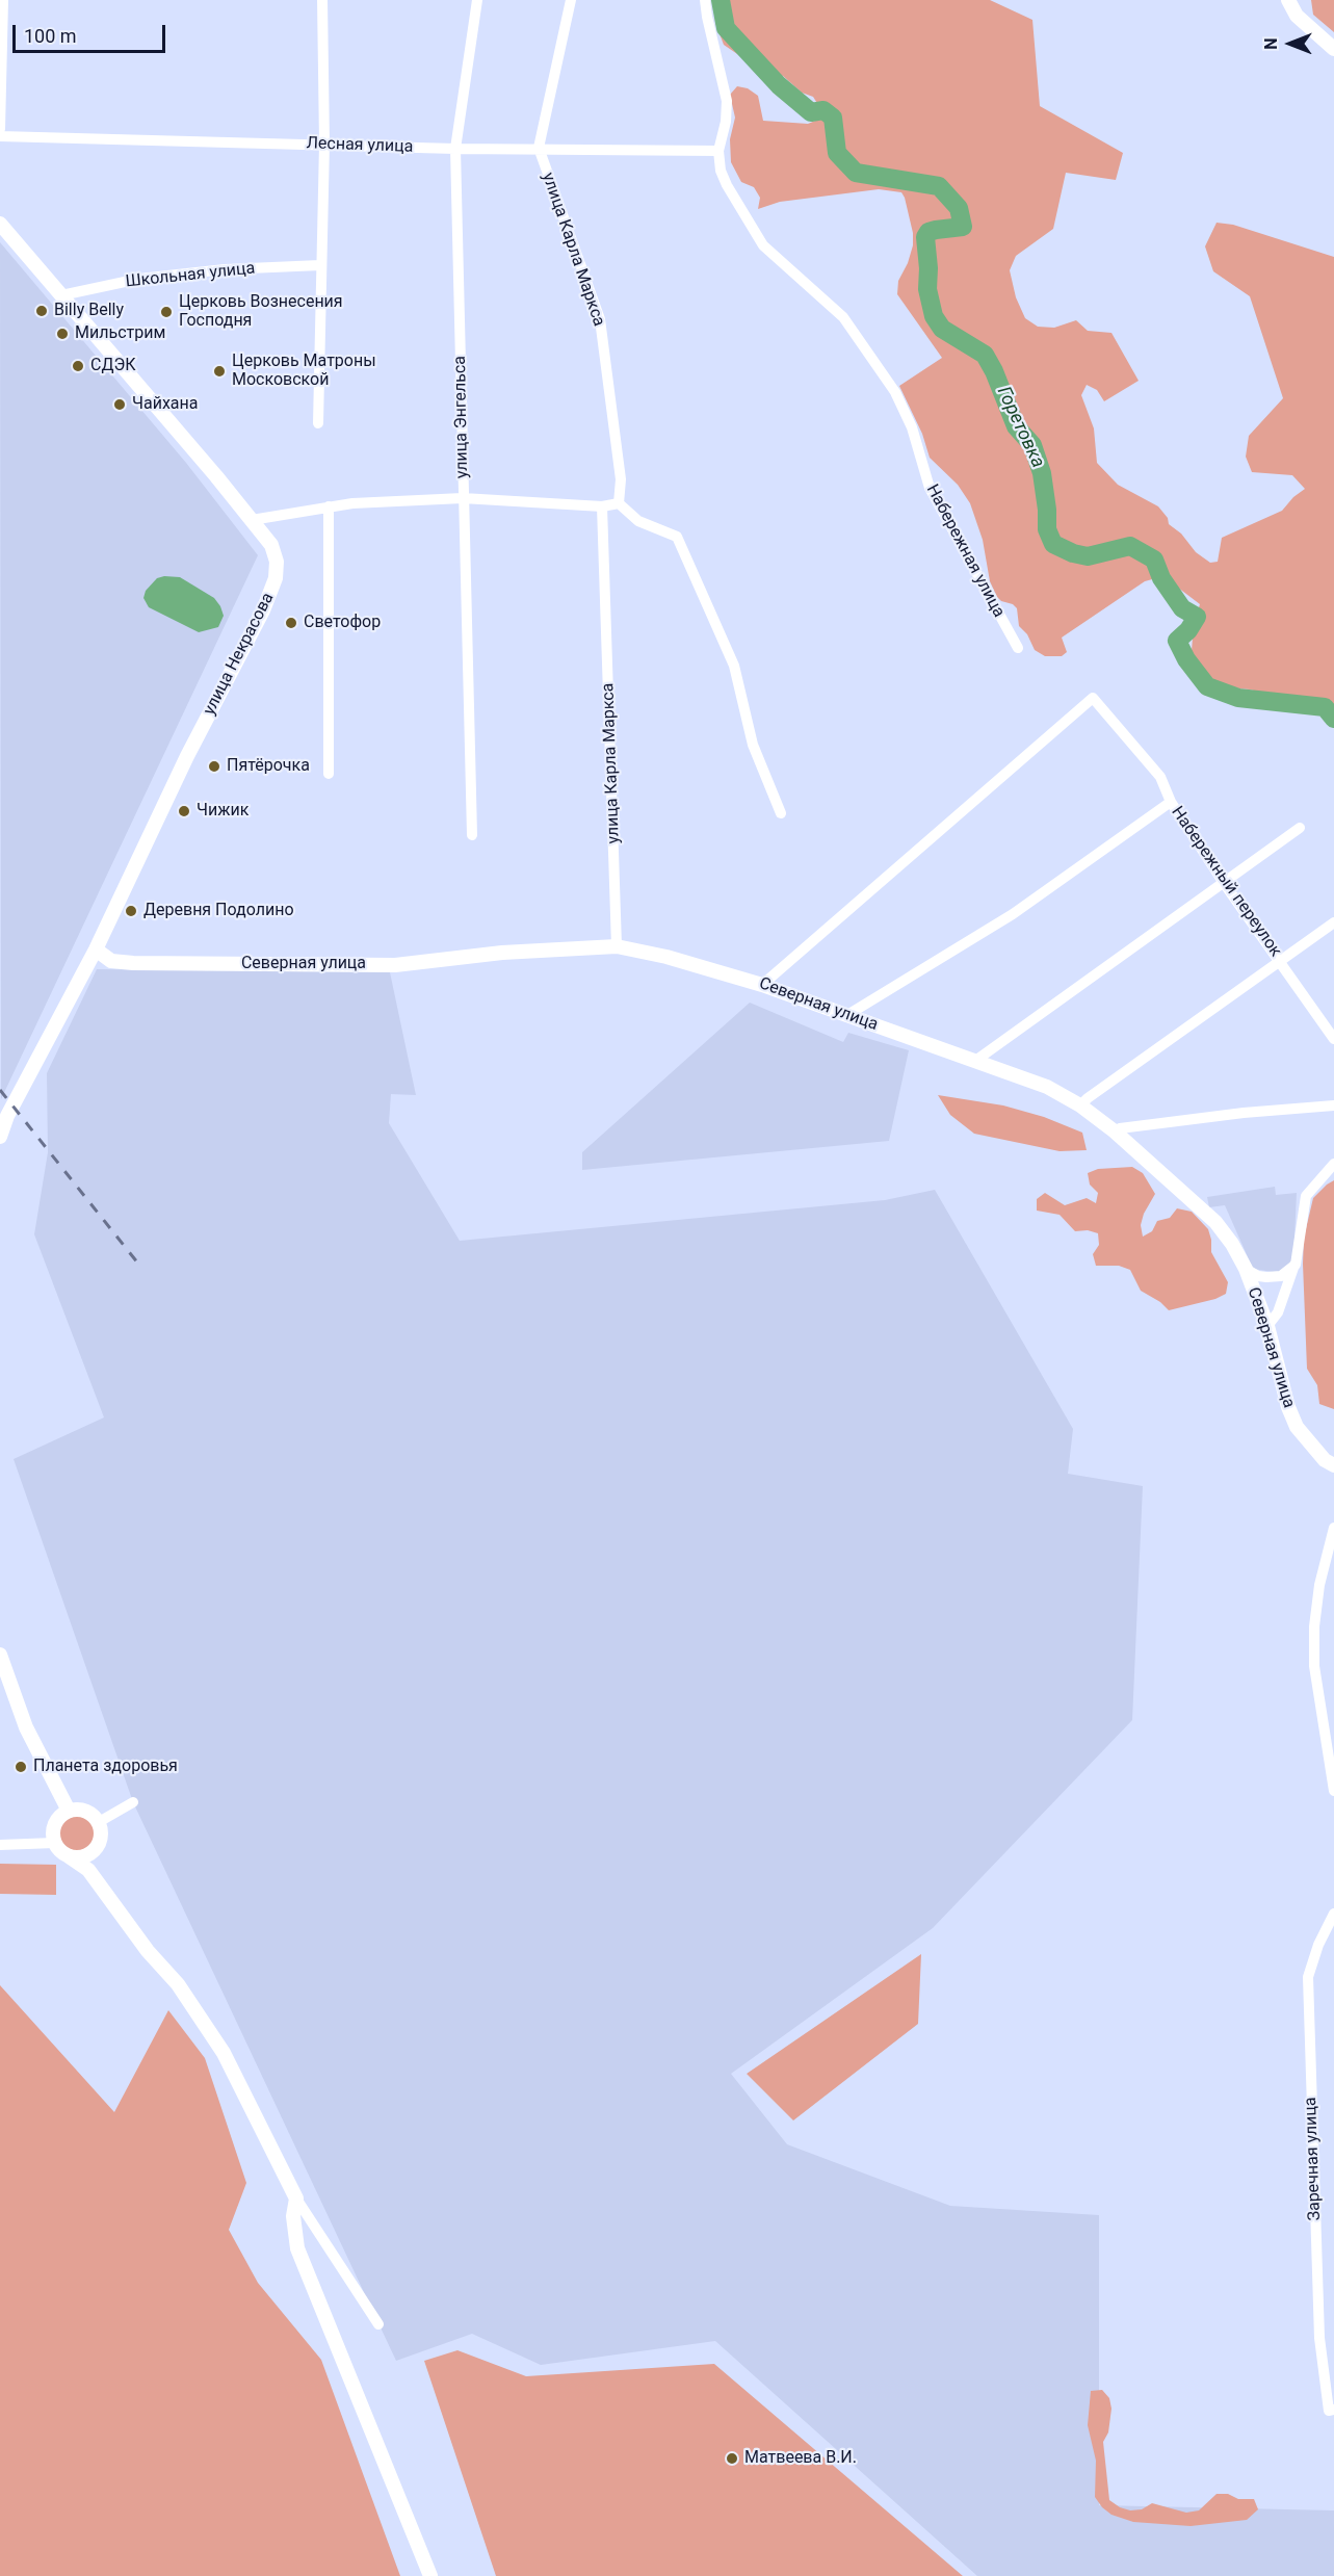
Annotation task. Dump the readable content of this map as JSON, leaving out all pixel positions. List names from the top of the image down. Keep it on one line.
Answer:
{"streets":{"street":["Лесная улица","улица Карла Маркса","Школьная улица","улица Энгельса","Набережная улица","улица Некрасова","Набережный переулок","Северная улица","Заречная улица"]},"crossings":[["Лесная улица","улица Карла Маркса"],["Лесная улица","улица Энгельса"],["Лесная улица","Набережная улица"],["улица Карла Маркса","Северная улица"],["Школьная улица","улица Некрасова"],["улица Некрасова","Северная улица"],["Набережный переулок","Северная улица"]],"water":["Горетовка"],"places":["Billy Belly","Церковь Вознесения Господня","Мильстрим","СДЭК","Церковь Матроны Московской","Чайхана","Светофор","Пятёрочка","Чижик","Деревня Подолино","Планета здоровья","Матвеева В.И."],"scale_bar":"100 m","north":"left"}
